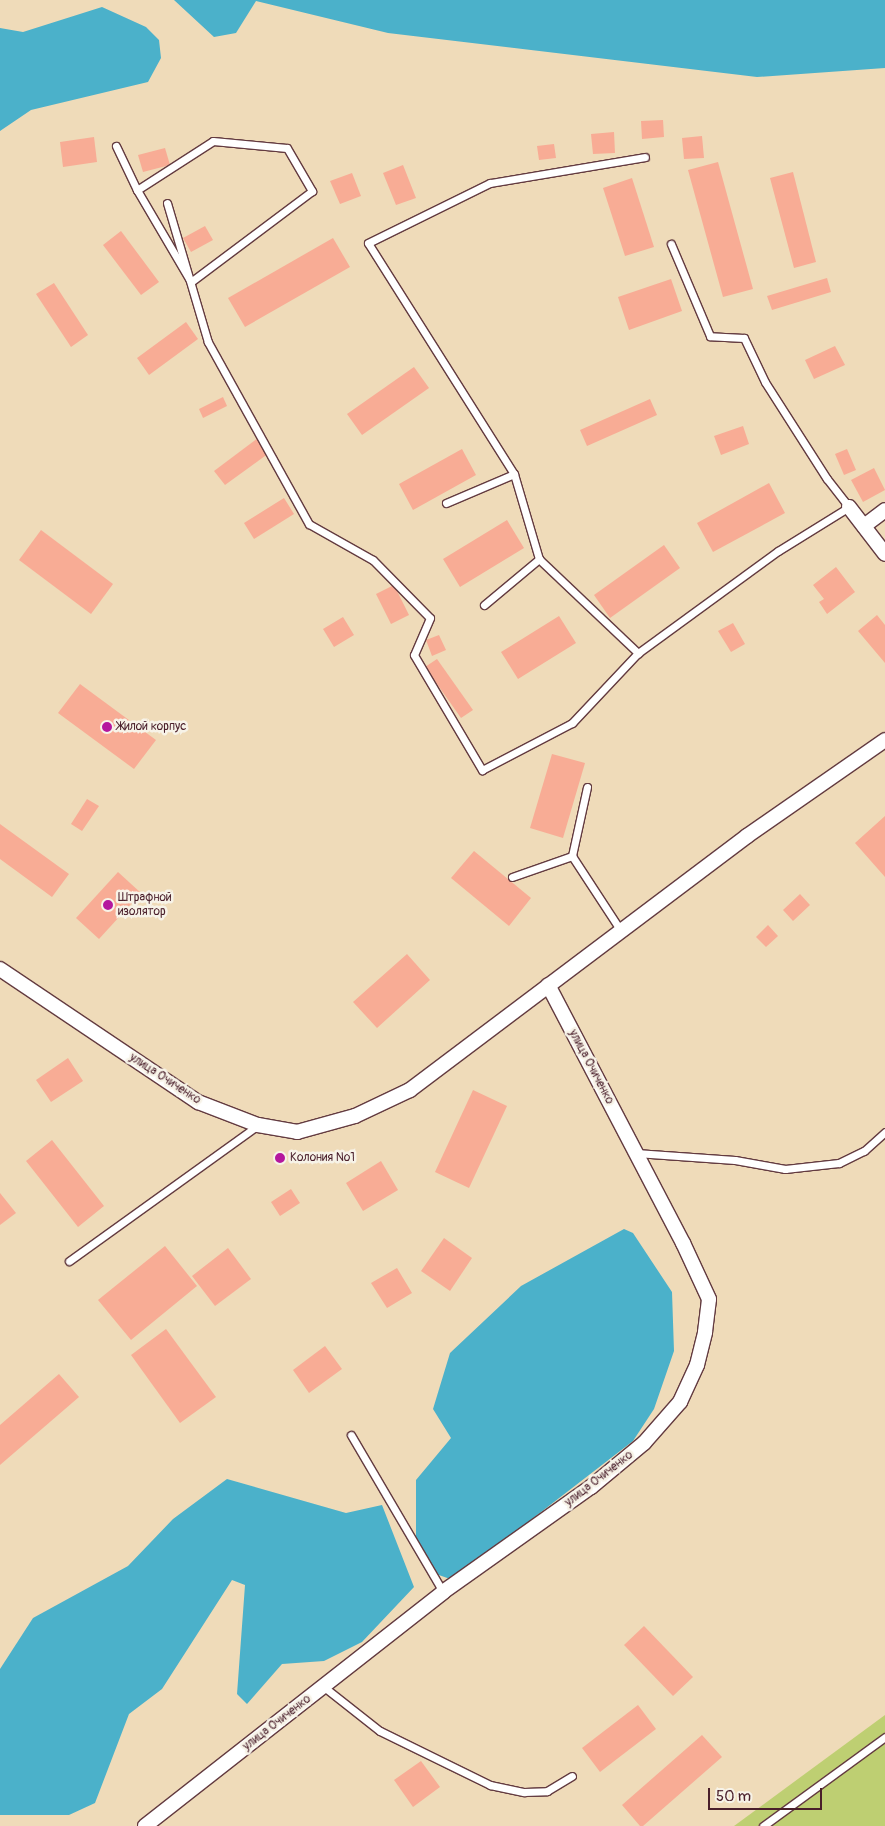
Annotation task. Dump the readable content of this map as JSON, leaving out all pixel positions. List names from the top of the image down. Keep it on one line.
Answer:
{"streets":{"street":["улица Очиченко"]},"places":["Жилой корпус","Штрафной изолятор","Колония №1"],"scale_bar":"50 m"}
